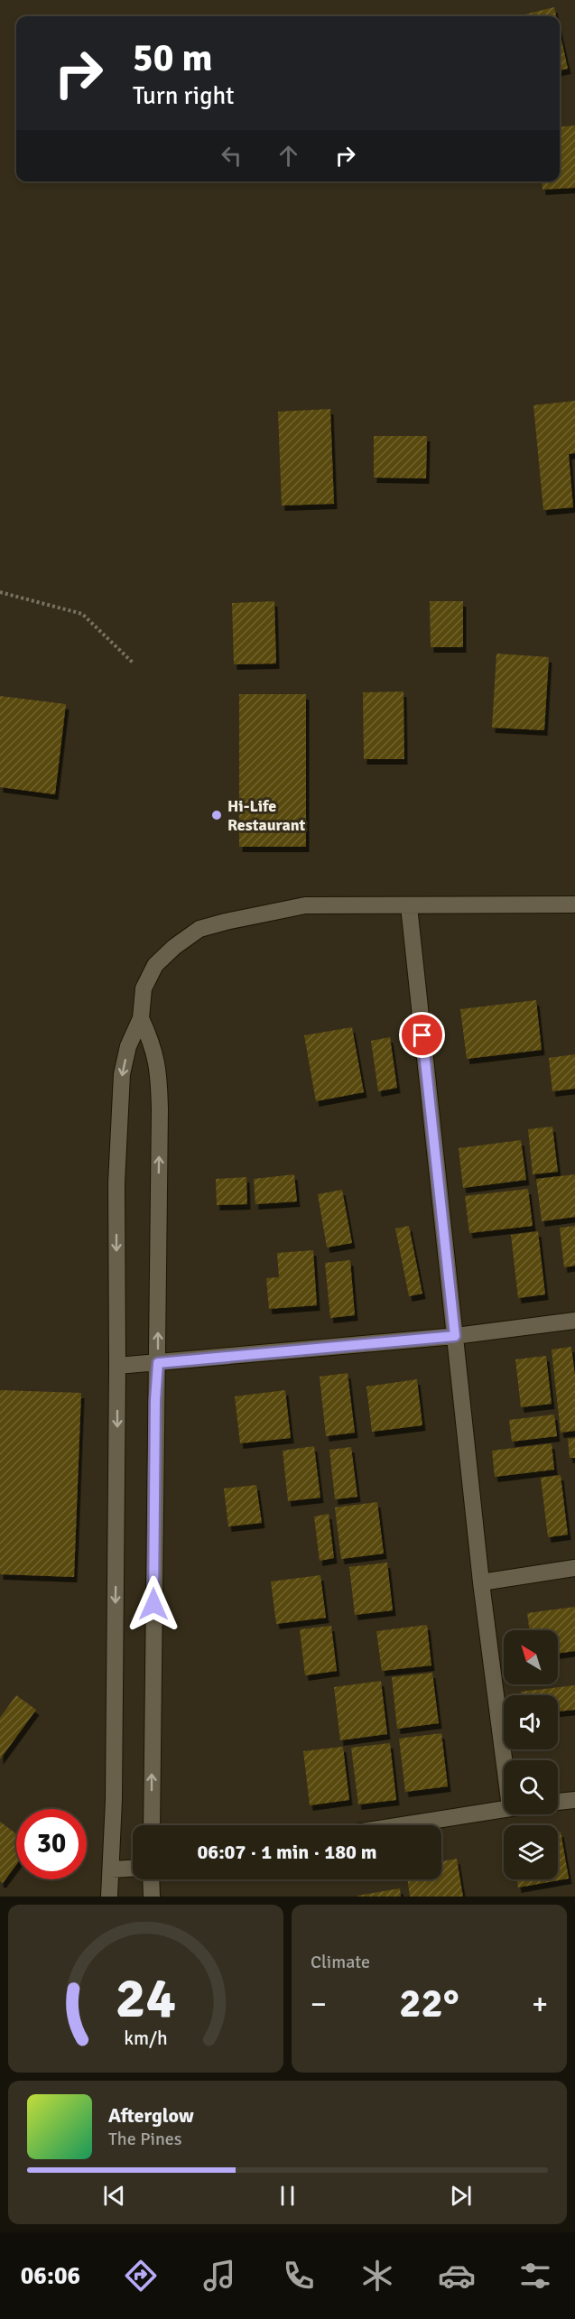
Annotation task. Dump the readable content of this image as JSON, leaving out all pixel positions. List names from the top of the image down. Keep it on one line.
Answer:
{"places":["Hi-Life Restaurant"],"north":"top left","page":{"turn":["50 m","Turn right"],"limit":"30","trip":"06:07 · 1 min · 180 m","tile":"Climate","heat":["−","22°","+"],"song":["Afterglow","The Pines"],"tabs":"06:06","gauge":["24","km/h"]}}
